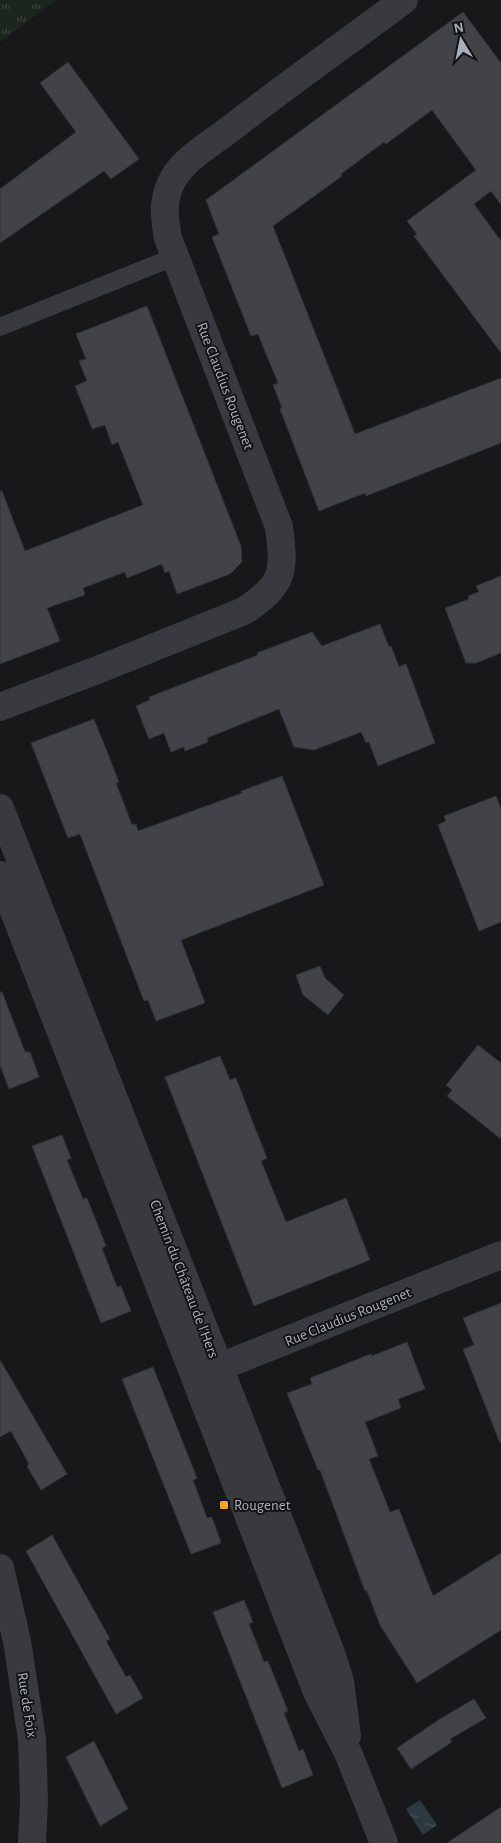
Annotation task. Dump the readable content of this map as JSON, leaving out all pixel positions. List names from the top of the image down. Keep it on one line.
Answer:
{"streets":{"street":["Rue Claudius Rougenet","Chemin du Château de l'Hers","Rue de Foix"]},"crossings":[["Rue Claudius Rougenet","Chemin du Château de l'Hers"]],"places":{"transit":["Rougenet"]},"north":"top"}
